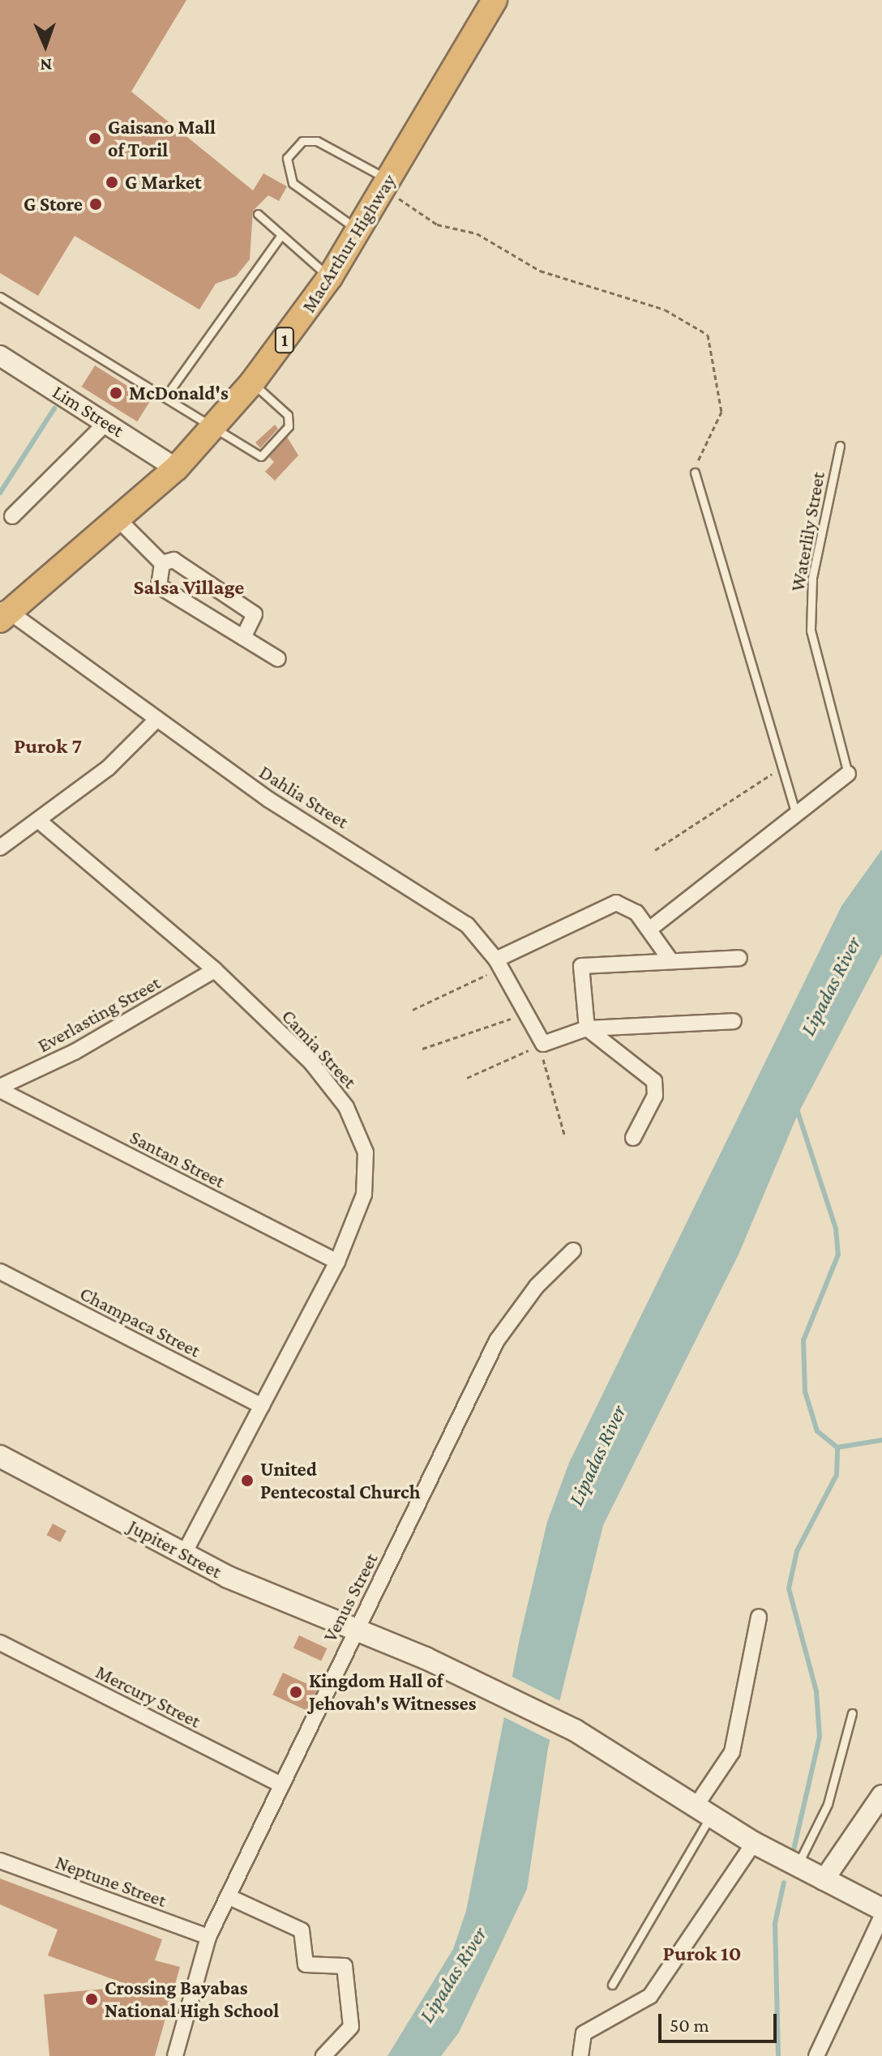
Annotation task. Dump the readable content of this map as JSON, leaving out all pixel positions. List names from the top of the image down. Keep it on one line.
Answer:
{"streets":{"highway":["MacArthur Highway","1"],"main road":["Jupiter Street"],"street":["Lim Street","Dahlia Street","Everlasting Street","Camia Street","Santan Street","Champaca Street","Venus Street","Mercury Street","Neptune Street"],"lane":["Waterlily Street"]},"crossings":[["MacArthur Highway","Lim Street"],["MacArthur Highway","Dahlia Street"],["Everlasting Street","Camia Street"],["Everlasting Street","Santan Street"],["Camia Street","Santan Street"],["Camia Street","Champaca Street"],["Camia Street","Jupiter Street"],["Jupiter Street","Venus Street"],["Venus Street","Mercury Street"],["Venus Street","Neptune Street"]],"districts":["Salsa Village","Purok 7","Purok 10"],"water":["Lipadas River"],"places":["Gaisano Mall of Toril","G Market","G Store","McDonald's","United Pentecostal Church","Kingdom Hall of Jehovah's Witnesses","Crossing Bayabas National High School"],"scale_bar":"50 m","north":"bottom"}
